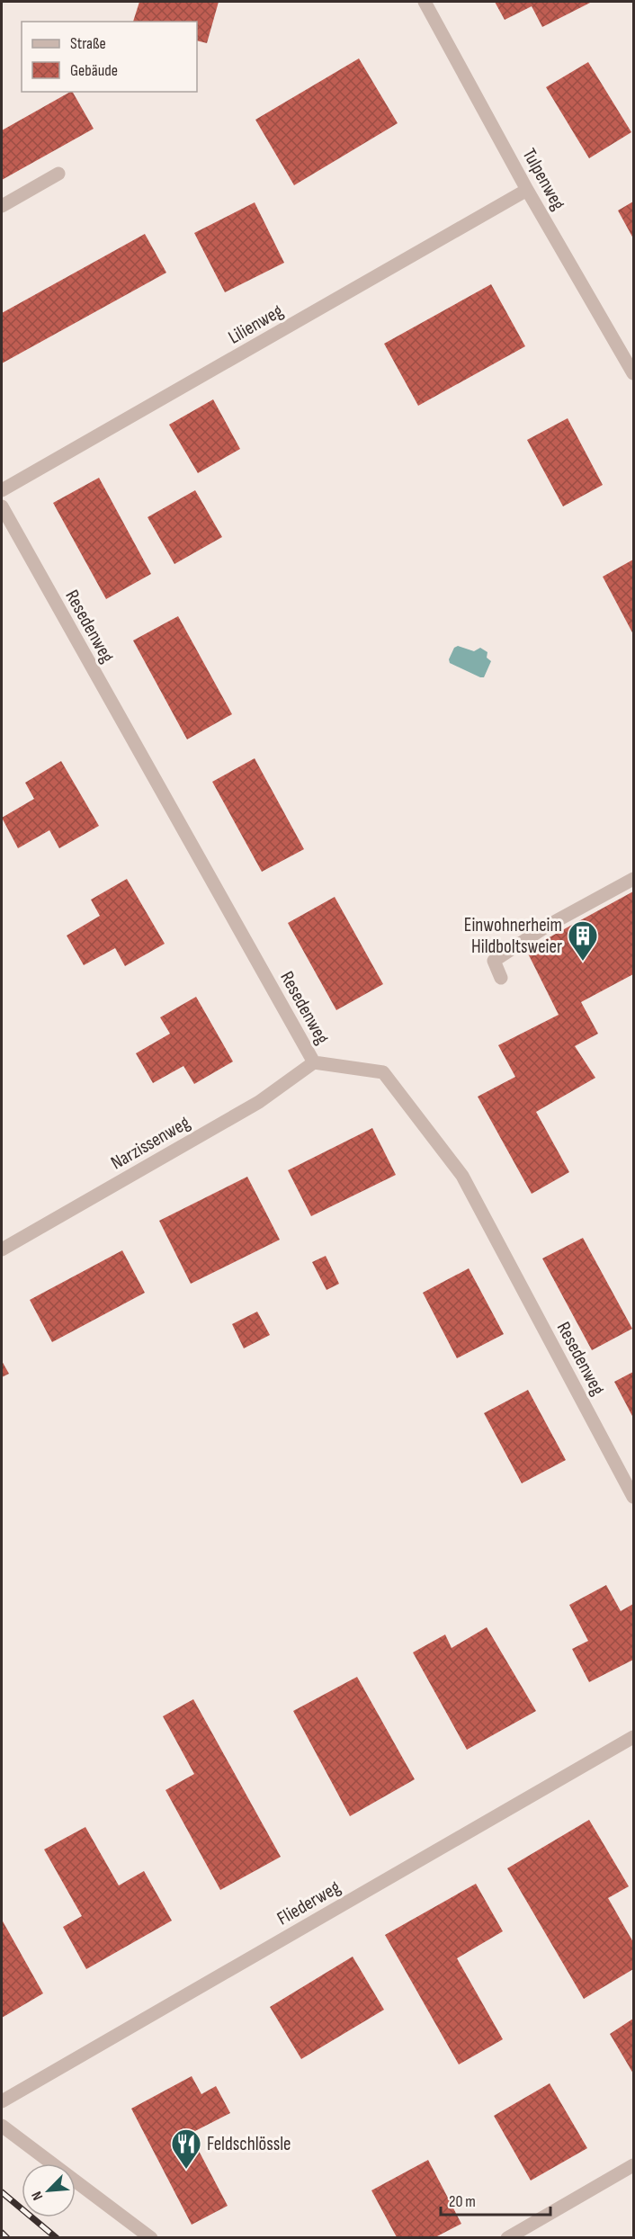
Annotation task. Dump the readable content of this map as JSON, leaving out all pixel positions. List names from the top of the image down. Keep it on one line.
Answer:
{"streets":{"street":["Tulpenweg","Lilienweg","Resedenweg","Narzissenweg","Fliederweg"]},"crossings":[["Tulpenweg","Lilienweg"],["Resedenweg","Narzissenweg"]],"places":{"building":["Einwohnerheim Hildboltsweier"],"restaurant":["Feldschlössle"]},"legend":["Straße","Gebäude"],"scale_bar":"20 m","north":"bottom left"}
